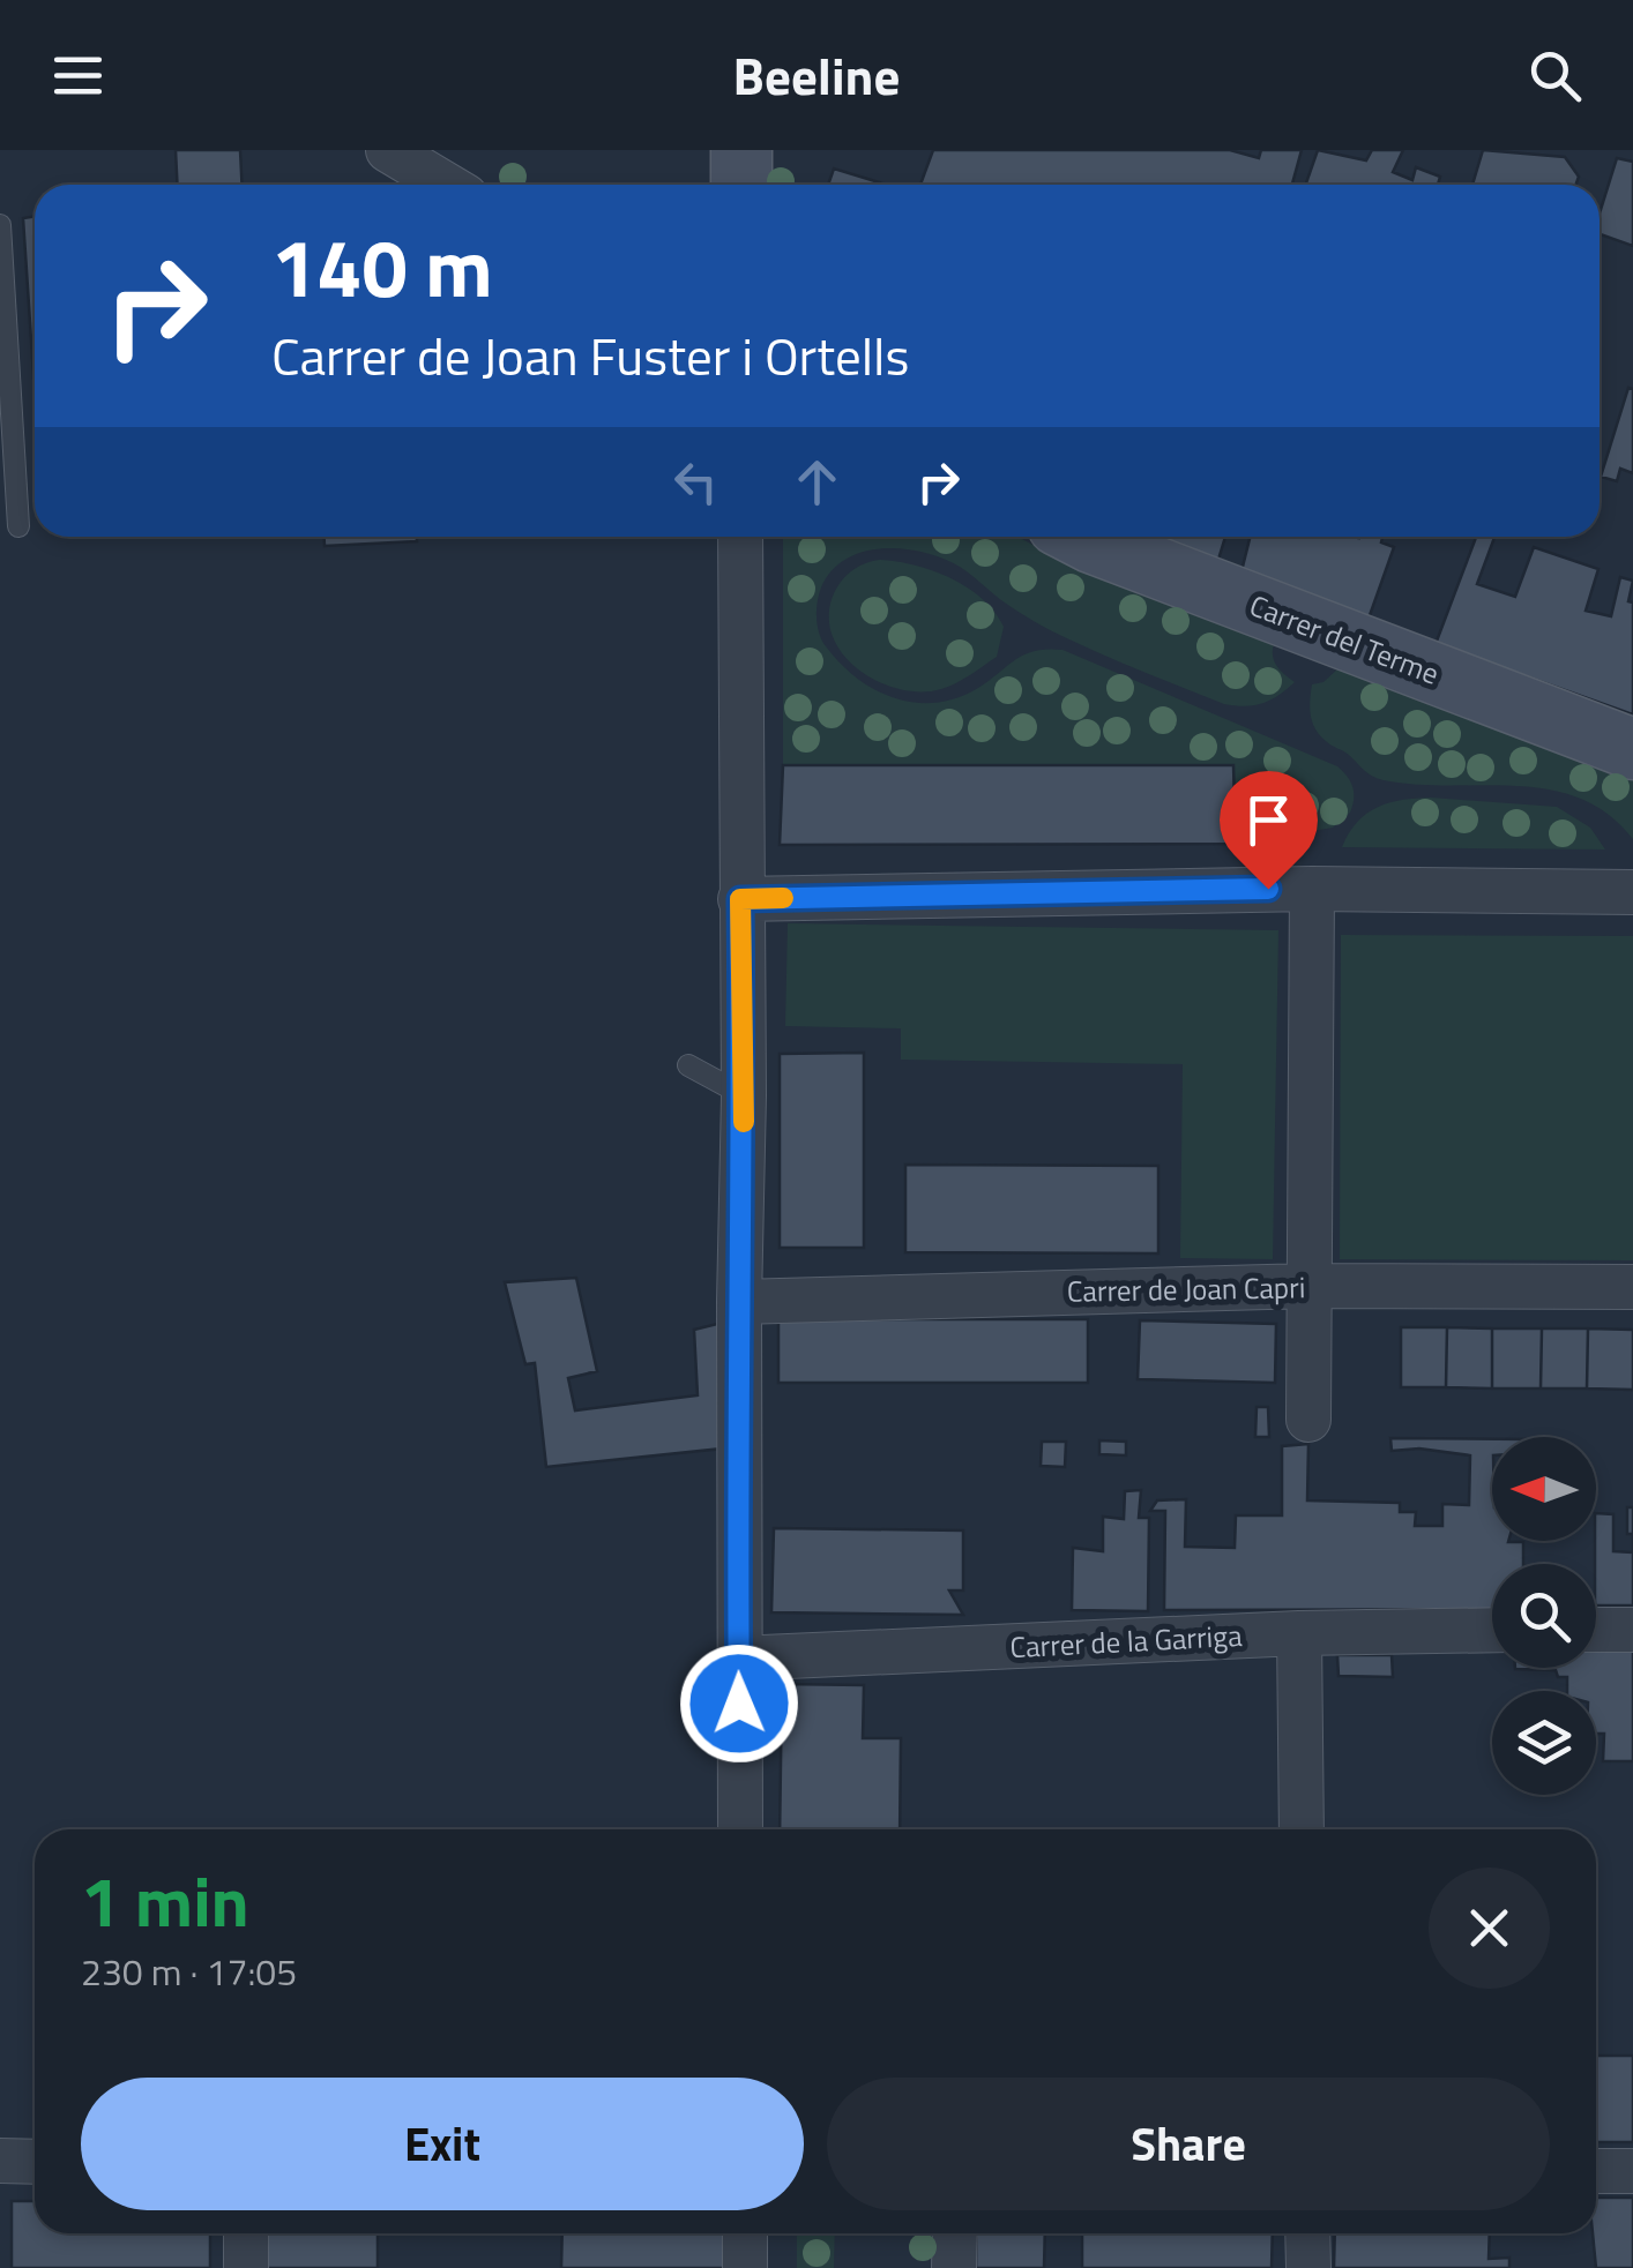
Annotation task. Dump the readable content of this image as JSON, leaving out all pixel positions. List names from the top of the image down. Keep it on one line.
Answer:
{"streets":{"street":["Carrer del Terme","Carrer de Joan Capri","Carrer de la Garriga"]},"north":"left","page":{"header":"Beeline","turn":["140 m","Carrer de Joan Fuster i Ortells"],"heading":["1 min","230 m · 17:05"],"buttons":["Exit","Share"]}}
